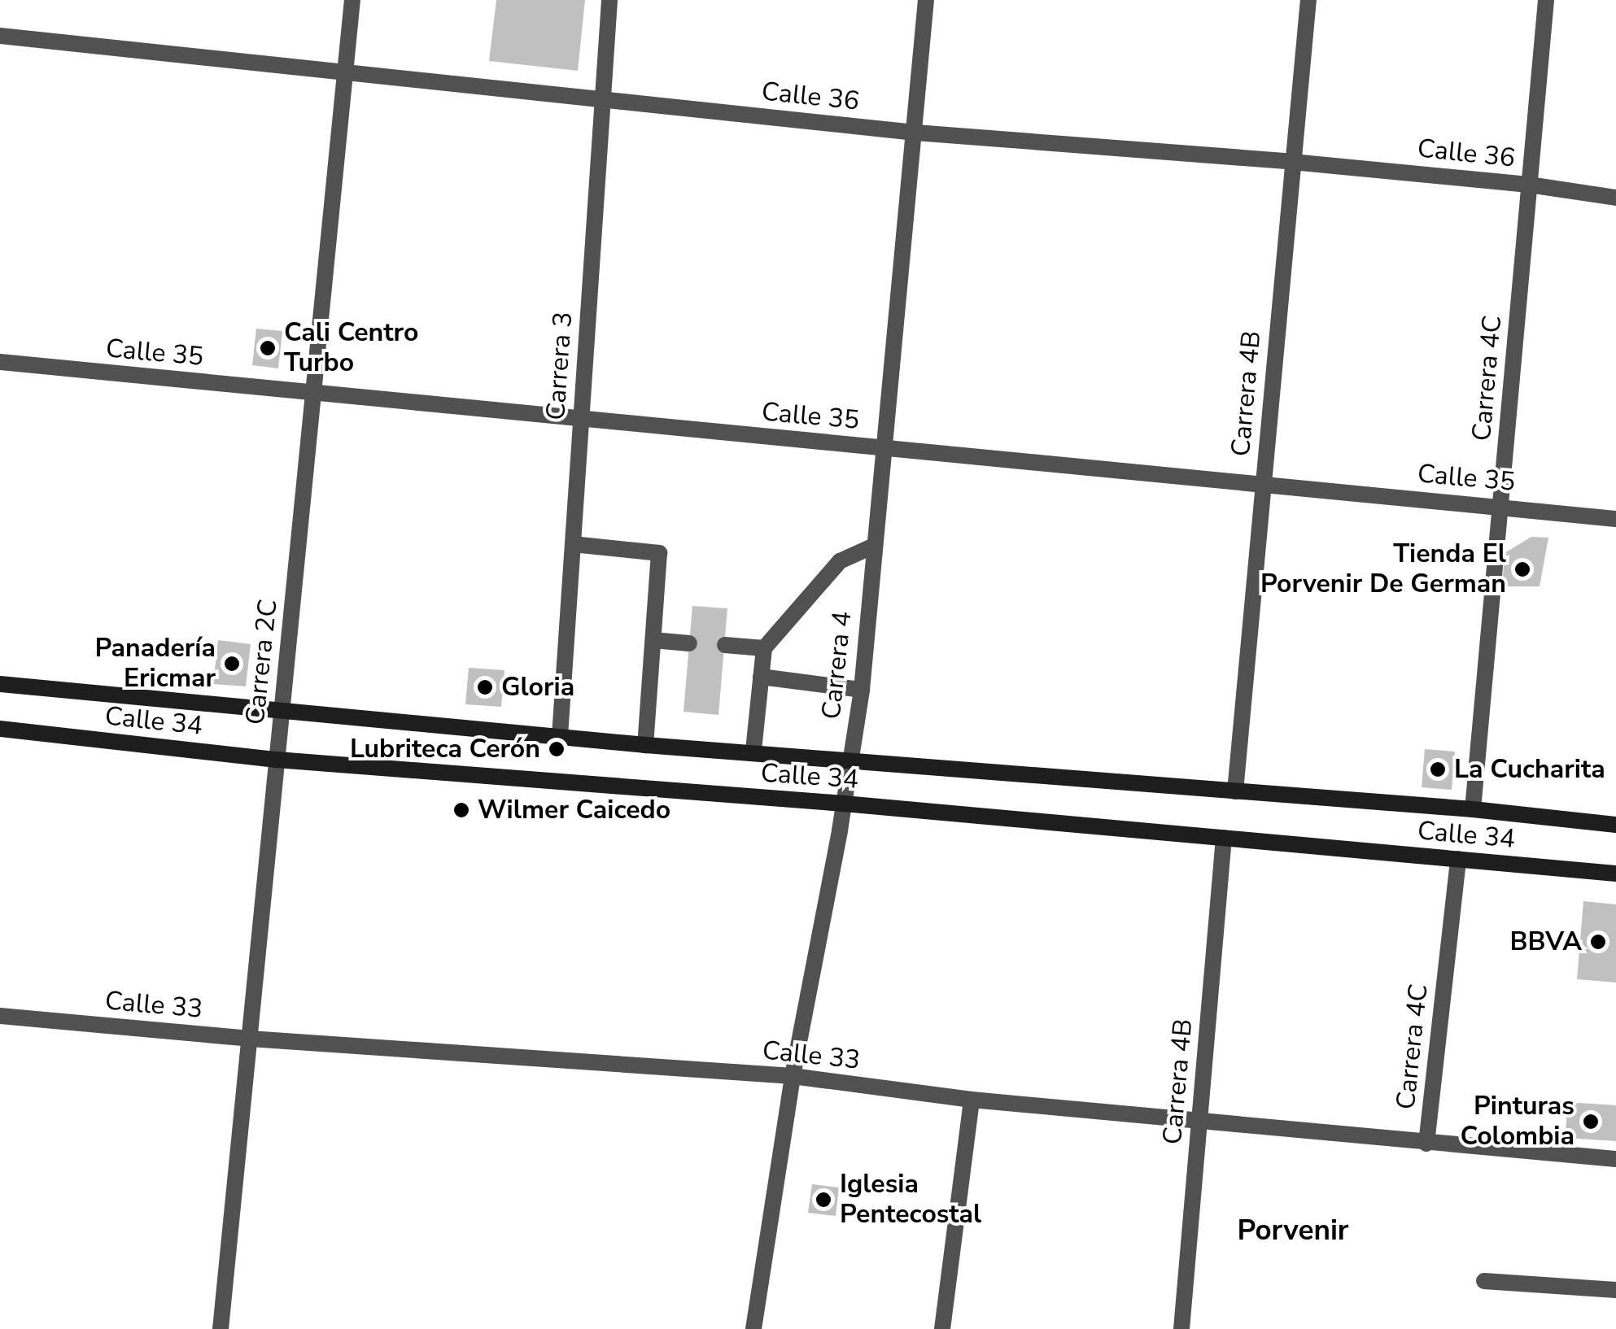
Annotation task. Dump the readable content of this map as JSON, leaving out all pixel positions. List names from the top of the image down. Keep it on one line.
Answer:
{"streets":{"main road":["Calle 34"],"street":["Calle 36","Calle 35","Carrera 3","Carrera 4C","Carrera 4B","Carrera 2C","Carrera 4","Calle 33"]},"crossings":[["Calle 36","Carrera 3"],["Calle 36","Carrera 4C"],["Calle 36","Carrera 4B"],["Calle 36","Carrera 2C"],["Calle 36","Carrera 4"],["Calle 35","Carrera 3"],["Calle 35","Carrera 4C"],["Calle 35","Carrera 4B"],["Calle 35","Carrera 2C"],["Calle 35","Carrera 4"],["Carrera 3","Calle 34"],["Carrera 4C","Calle 34"],["Carrera 4C","Calle 33"],["Carrera 4B","Calle 34"],["Carrera 4B","Calle 33"],["Carrera 2C","Calle 34"],["Carrera 2C","Calle 33"],["Carrera 4","Calle 34"],["Carrera 4","Calle 33"]],"districts":["Porvenir"],"places":["Cali Centro Turbo","Tienda El Porvenir De German","Panadería Ericmar","Gloria","Lubriteca Cerón","La Cucharita","Wilmer Caicedo","BBVA","Pinturas Colombia","Iglesia Pentecostal"]}
